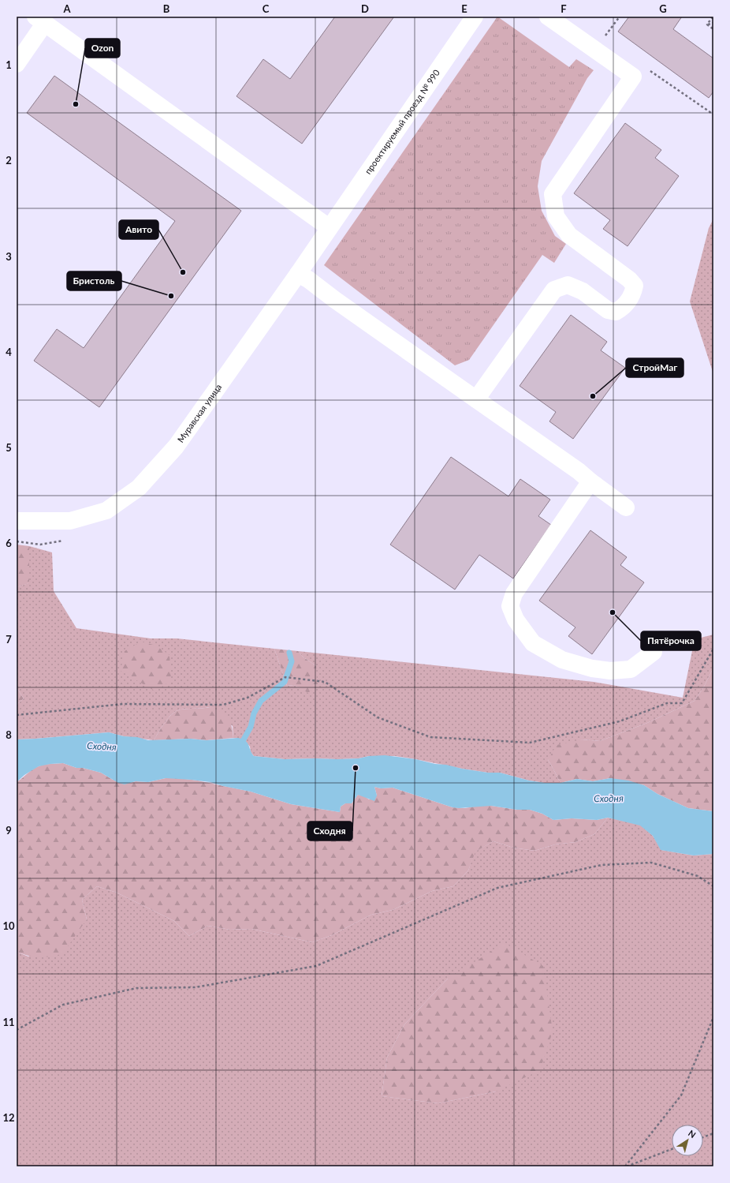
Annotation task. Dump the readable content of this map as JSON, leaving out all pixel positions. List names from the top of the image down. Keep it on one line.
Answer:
{"streets":{"street":["проектируемый проезд № 990","Муравская улица"]},"crossings":[["проектируемый проезд № 990","Муравская улица"]],"water":["Сходня"],"places":["Ozon","Авито","Бристоль","СтройМаг","Пятёрочка","Сходня"],"north":"top right","grid":{"columns":["A","B","C","D","E","F","G"],"rows":["1","2","3","4","5","6","7","8","9","10","11","12"]}}
